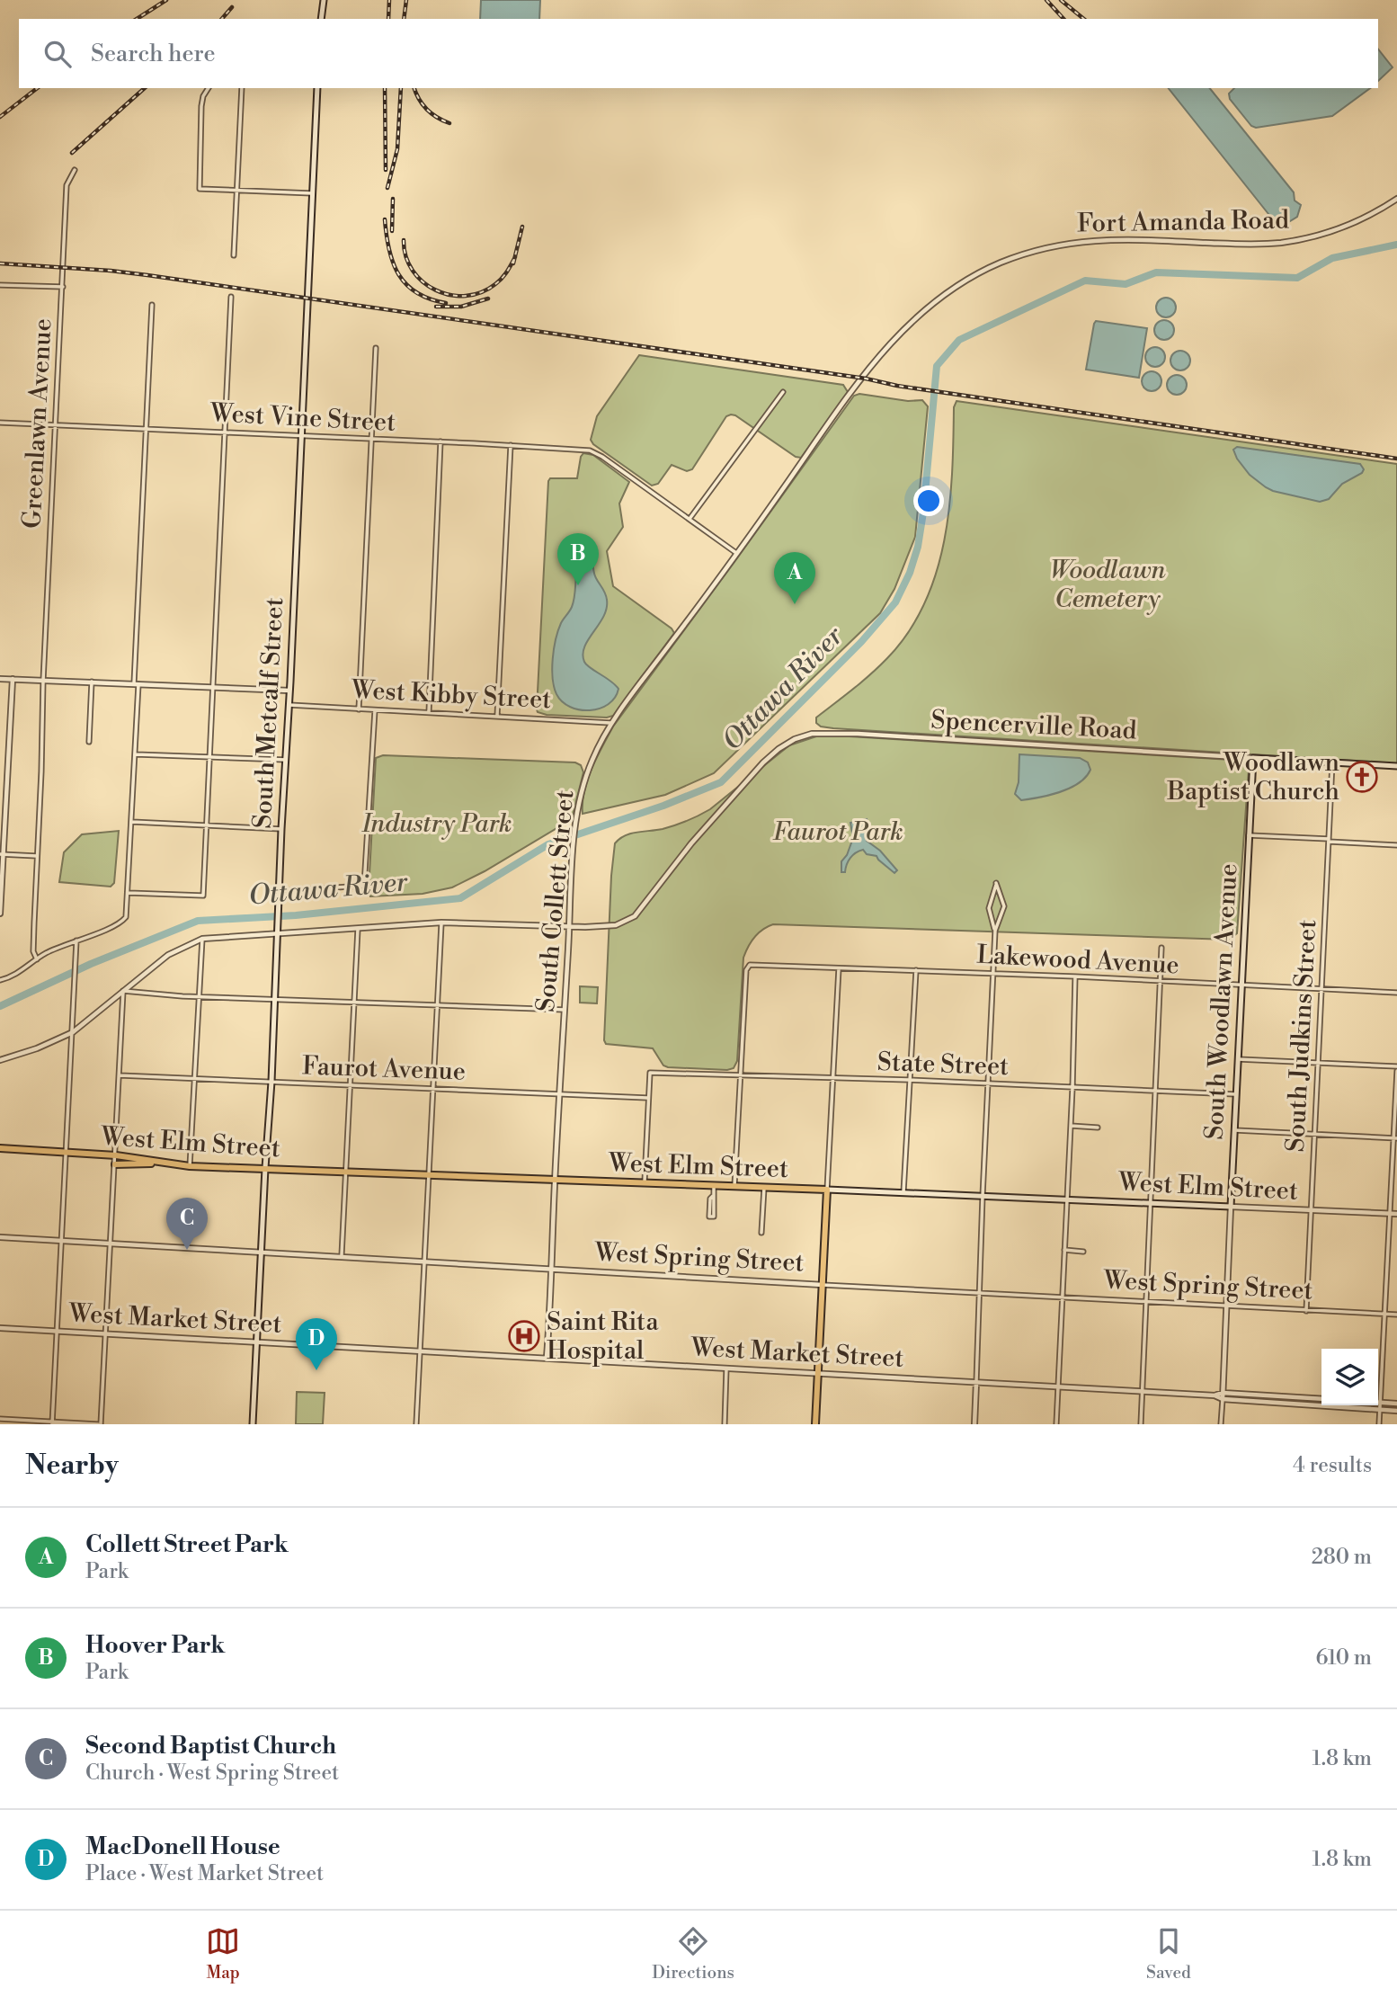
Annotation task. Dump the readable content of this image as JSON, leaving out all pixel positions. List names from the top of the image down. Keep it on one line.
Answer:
{"streets":{"main road":["South Metcalf Street","Spencerville Road","South Woodlawn Avenue","West Elm Street"],"street":["Fort Amanda Road","West Vine Street","Greenlawn Avenue","West Kibby Street","South Collett Street","Lakewood Avenue","South Judkins Street","State Street","Faurot Avenue","West Spring Street","West Market Street"]},"crossings":[["Fort Amanda Road","South Collett Street"],["West Vine Street","Greenlawn Avenue"],["West Vine Street","South Metcalf Street"],["West Vine Street","South Collett Street"],["West Kibby Street","South Metcalf Street"],["West Kibby Street","South Collett Street"],["South Metcalf Street","Spencerville Road"],["South Metcalf Street","Faurot Avenue"],["South Metcalf Street","West Elm Street"],["South Metcalf Street","West Spring Street"],["South Metcalf Street","West Market Street"],["Spencerville Road","South Collett Street"],["Spencerville Road","South Woodlawn Avenue"],["Spencerville Road","South Judkins Street"],["South Collett Street","Faurot Avenue"],["South Collett Street","West Elm Street"],["South Collett Street","West Spring Street"],["South Collett Street","West Market Street"],["Lakewood Avenue","South Woodlawn Avenue"],["Lakewood Avenue","South Judkins Street"],["Lakewood Avenue","State Street"],["South Woodlawn Avenue","State Street"],["South Woodlawn Avenue","West Elm Street"],["South Woodlawn Avenue","West Spring Street"],["South Woodlawn Avenue","West Market Street"],["South Judkins Street","West Elm Street"],["South Judkins Street","West Spring Street"],["State Street","Faurot Avenue"]],"water":["Ottawa River"],"parks":["Woodlawn Cemetery","Industry Park","Faurot Park"],"places":{"church":["Woodlawn Baptist Church"],"hospital":["Saint Rita Hospital"]},"page":{"search":"Search here","pins":["B","A","C","D"],"heading":["Nearby","4 results"],"list":[{"mark":"A","name":"Collett Street Park","note":"Park","value":"280 m"},{"mark":"B","name":"Hoover Park","note":"Park","value":"610 m"},{"mark":"C","name":"Second Baptist Church","note":"Church · West Spring Street","value":"1.8 km"},{"mark":"D","name":"MacDonell House","note":"Place · West Market Street","value":"1.8 km"}],"nav":["Map","Directions","Saved"]}}
